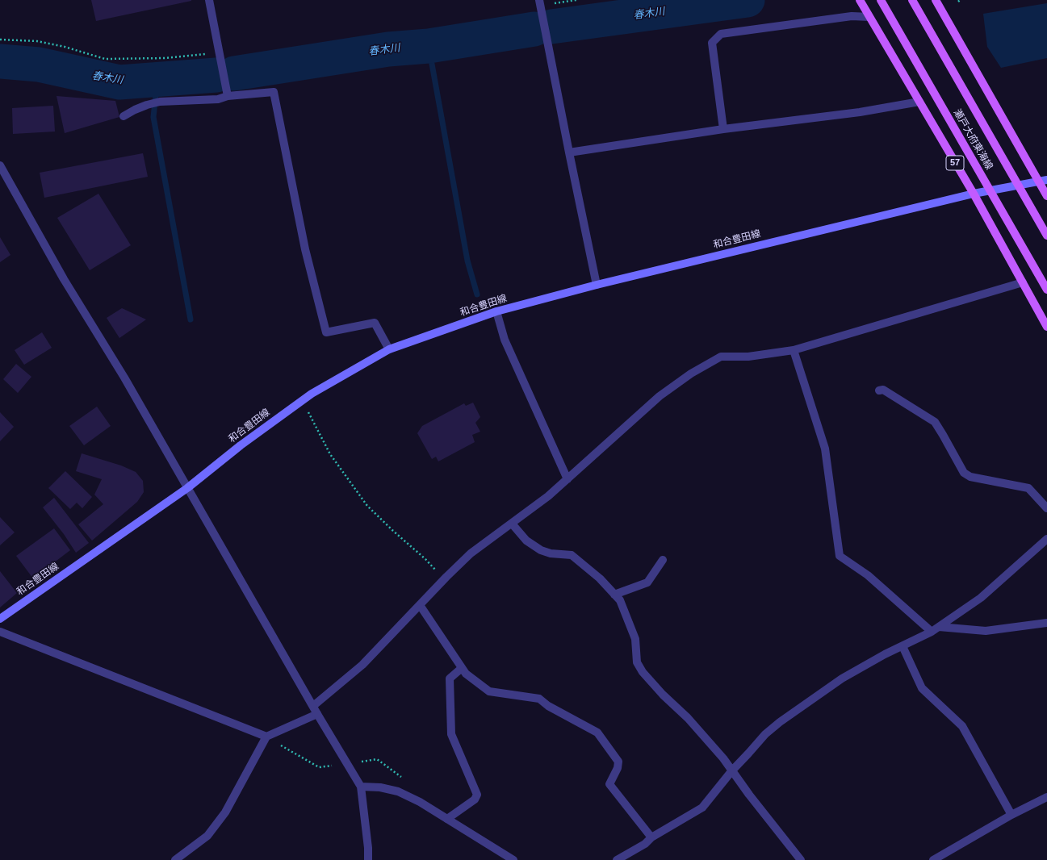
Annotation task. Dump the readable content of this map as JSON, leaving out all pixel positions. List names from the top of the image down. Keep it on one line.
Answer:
{"streets":{"main road":["瀬戸大府東海線","57","和合豊田線"]},"crossings":[["57","和合豊田線"]],"water":["春木川"]}
